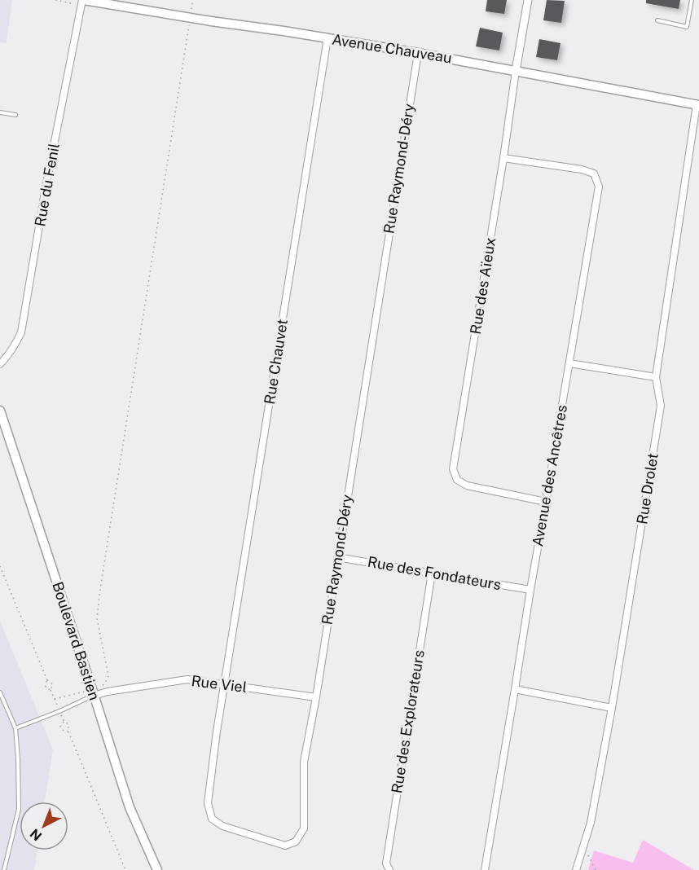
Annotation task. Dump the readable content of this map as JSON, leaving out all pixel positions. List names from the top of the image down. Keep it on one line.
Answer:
{"streets":{"main road":["Avenue Chauveau","Boulevard Bastien"],"street":["Rue Raymond-Déry","Rue du Fenil","Rue des Aïeux","Rue Chauvet","Avenue des Ancêtres","Rue Drolet","Rue des Fondateurs","Rue Viel","Rue des Explorateurs"]},"crossings":[["Avenue Chauveau","Rue Raymond-Déry"],["Avenue Chauveau","Rue du Fenil"],["Avenue Chauveau","Rue des Aïeux"],["Avenue Chauveau","Rue Chauvet"],["Avenue Chauveau","Rue Drolet"],["Rue Raymond-Déry","Rue Chauvet"],["Rue Raymond-Déry","Rue des Fondateurs"],["Rue Raymond-Déry","Rue Viel"],["Rue des Aïeux","Avenue des Ancêtres"],["Rue Chauvet","Rue Viel"],["Avenue des Ancêtres","Rue des Fondateurs"],["Rue des Fondateurs","Rue des Explorateurs"],["Boulevard Bastien","Rue Viel"]],"north":"bottom left"}
